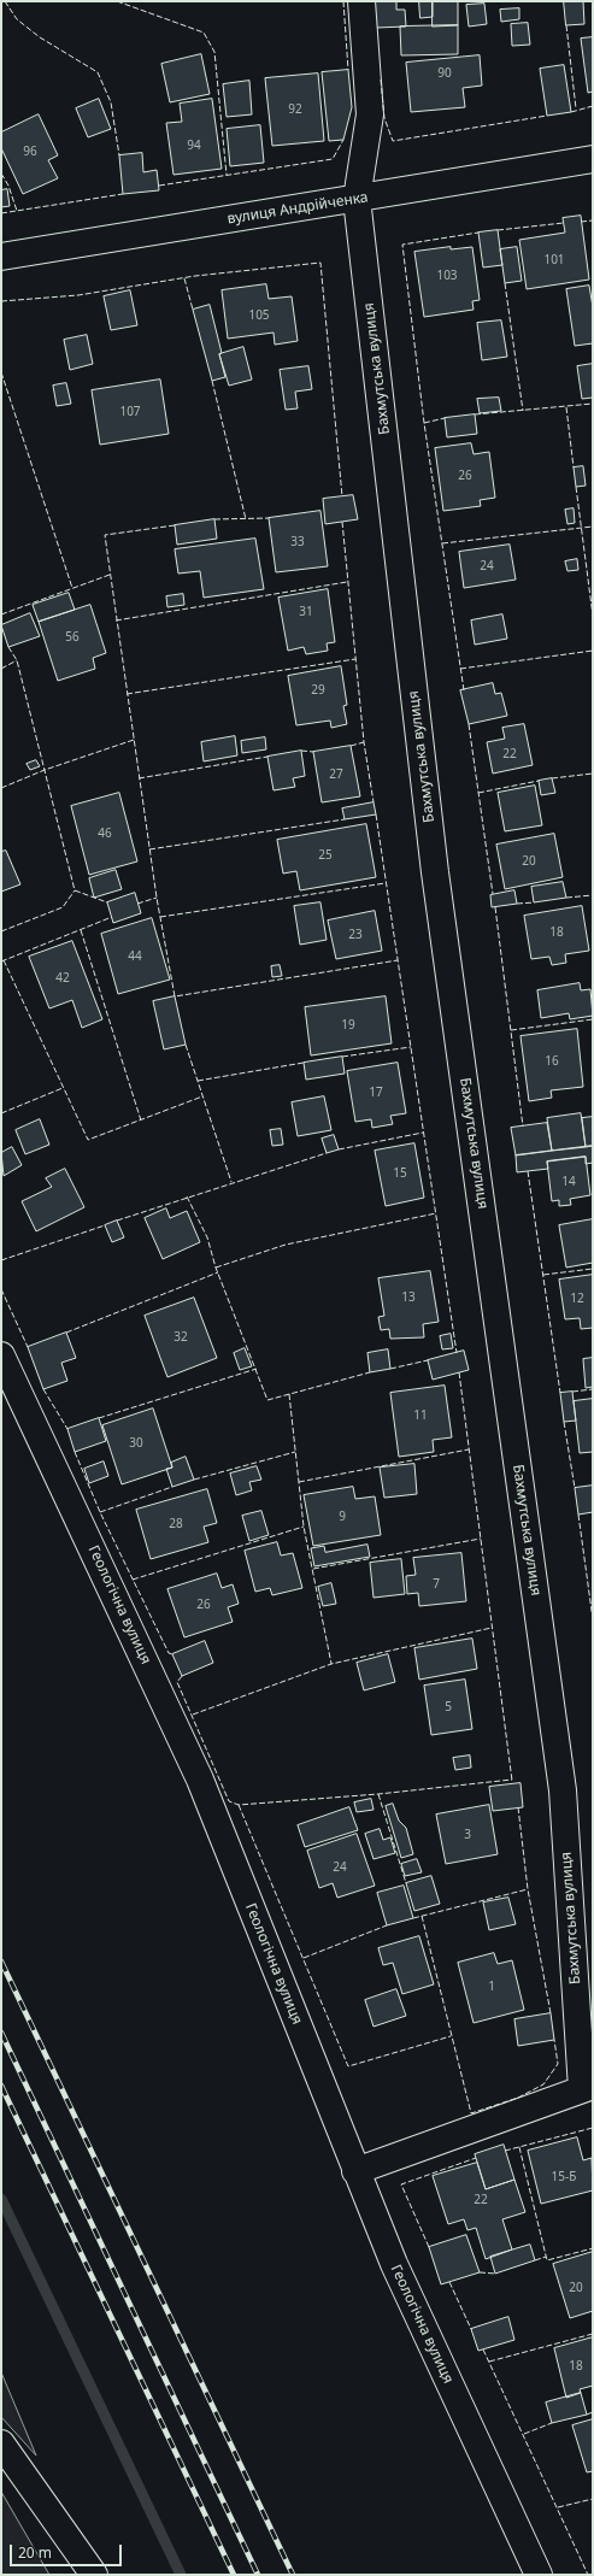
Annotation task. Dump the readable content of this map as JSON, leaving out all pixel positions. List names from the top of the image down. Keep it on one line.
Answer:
{"streets":{"street":["вулиця Андрійченка","Бахмутська вулиця","Геологічна вулиця"]},"crossings":[["вулиця Андрійченка","Бахмутська вулиця"]],"house_numbers":["90","92","94","96","101","103","105","107","26","33","24","31","56","29","22","27","46","25","20","18","23","44","42","19","16","17","15","14","13","12","32","11","30","9","28","7","26","5","3","24","1","15-Б","22","20","18"],"scale_bar":"20 m"}
